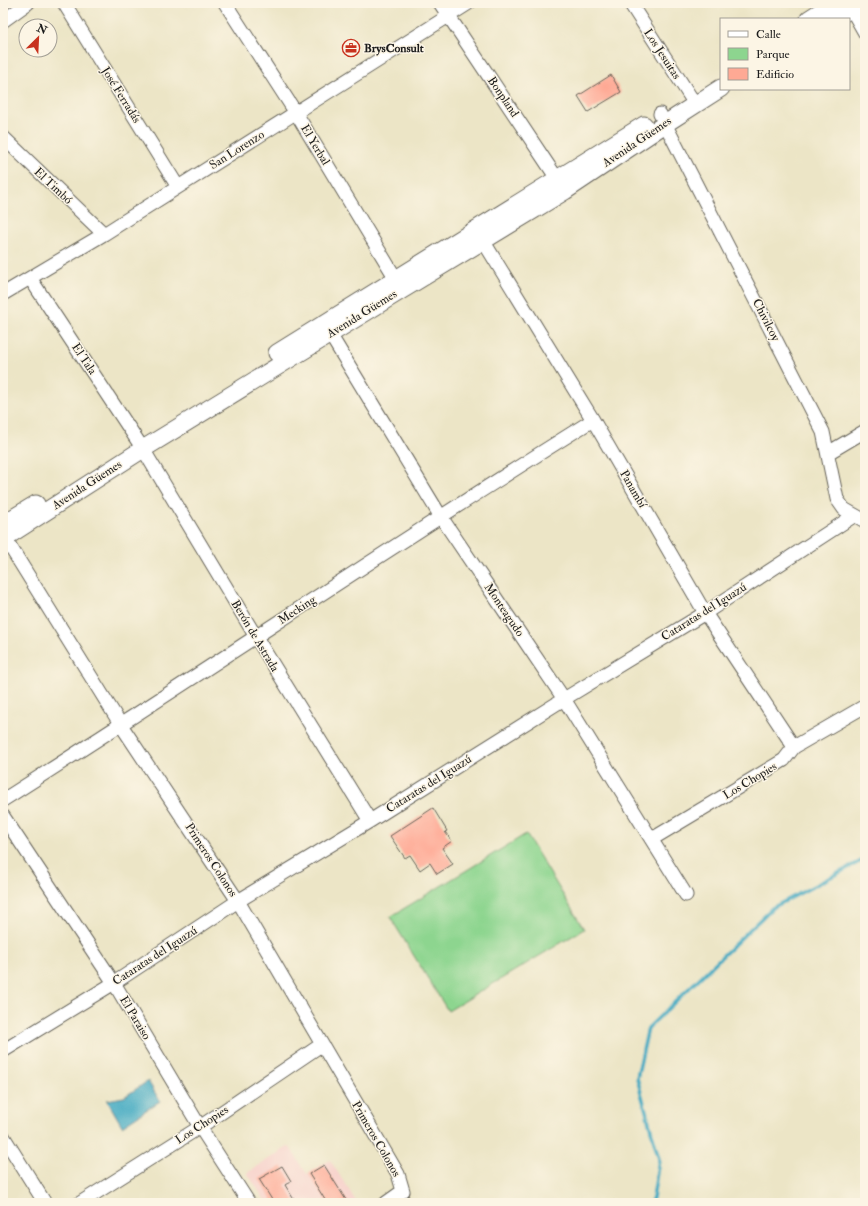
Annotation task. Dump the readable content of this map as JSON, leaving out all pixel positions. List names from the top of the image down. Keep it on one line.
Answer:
{"streets":{"main road":["Avenida Güemes"],"street":["Los Jesuitas","José Ferradás","Bonpland","El Yerbal","San Lorenzo","El Timbó","Chivilcoy","El Tala","Panambí","Mecking","Monteagudo","Cataratas del Iguazú","Berón de Astrada","Los Chopies","Primeros Colonos","El Paraiso"]},"crossings":[["Los Jesuitas","Avenida Güemes"],["José Ferradás","San Lorenzo"],["Bonpland","Avenida Güemes"],["Bonpland","San Lorenzo"],["Avenida Güemes","El Yerbal"],["Avenida Güemes","Chivilcoy"],["Avenida Güemes","El Tala"],["Avenida Güemes","Panambí"],["Avenida Güemes","Monteagudo"],["Avenida Güemes","Berón de Astrada"],["Avenida Güemes","Primeros Colonos"],["El Yerbal","San Lorenzo"],["San Lorenzo","El Timbó"],["San Lorenzo","El Tala"],["Chivilcoy","Cataratas del Iguazú"],["El Tala","Berón de Astrada"],["Panambí","Mecking"],["Panambí","Cataratas del Iguazú"],["Panambí","Los Chopies"],["Mecking","Monteagudo"],["Mecking","Berón de Astrada"],["Mecking","Primeros Colonos"],["Monteagudo","Cataratas del Iguazú"],["Monteagudo","Los Chopies"],["Cataratas del Iguazú","Berón de Astrada"],["Cataratas del Iguazú","Primeros Colonos"],["Cataratas del Iguazú","El Paraiso"],["Los Chopies","Primeros Colonos"],["Los Chopies","El Paraiso"]],"places":{"office":["BrysConsult"]},"legend":["Calle","Parque","Edificio"],"north":"top right"}
